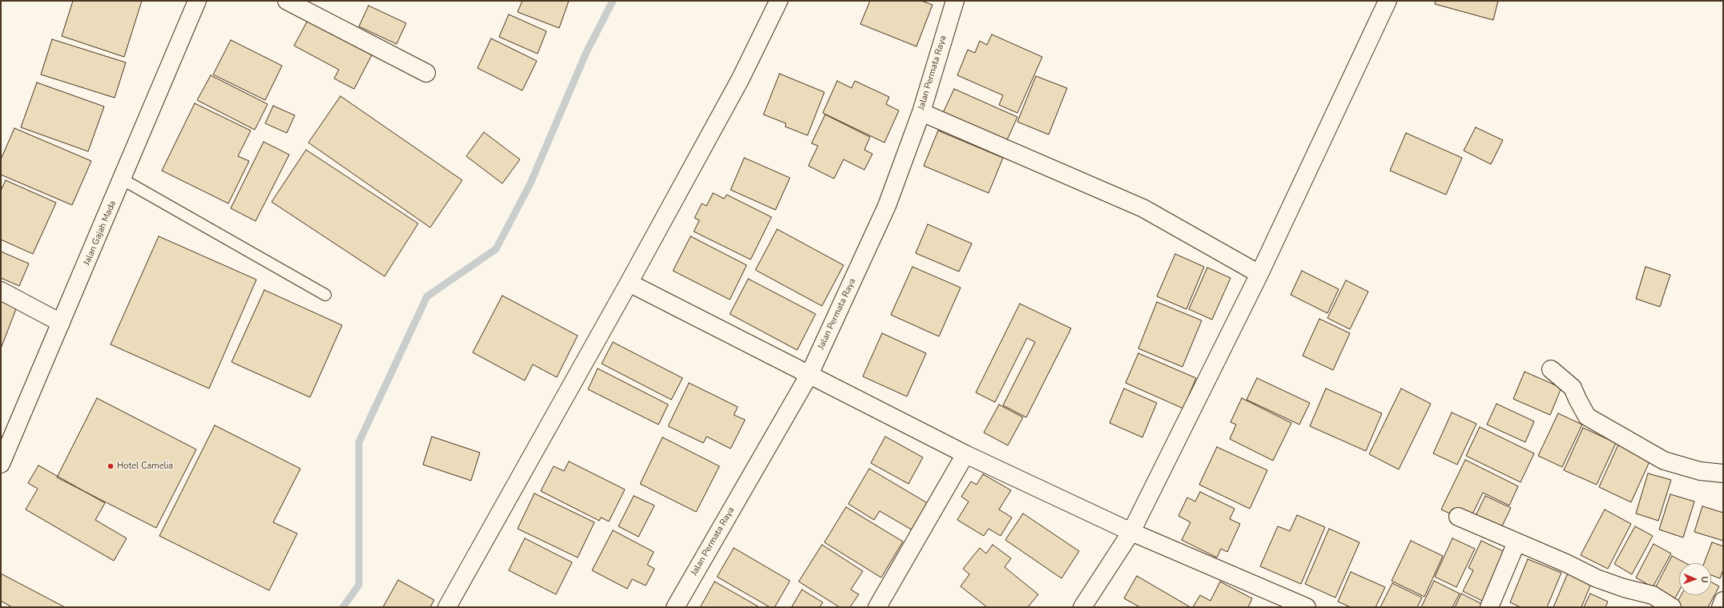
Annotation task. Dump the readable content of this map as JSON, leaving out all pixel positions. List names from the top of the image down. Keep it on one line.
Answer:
{"streets":{"street":["Jalan Permata Raya","Jalan Gajah Mada"]},"places":["Hotel Camelia"],"north":"right"}
